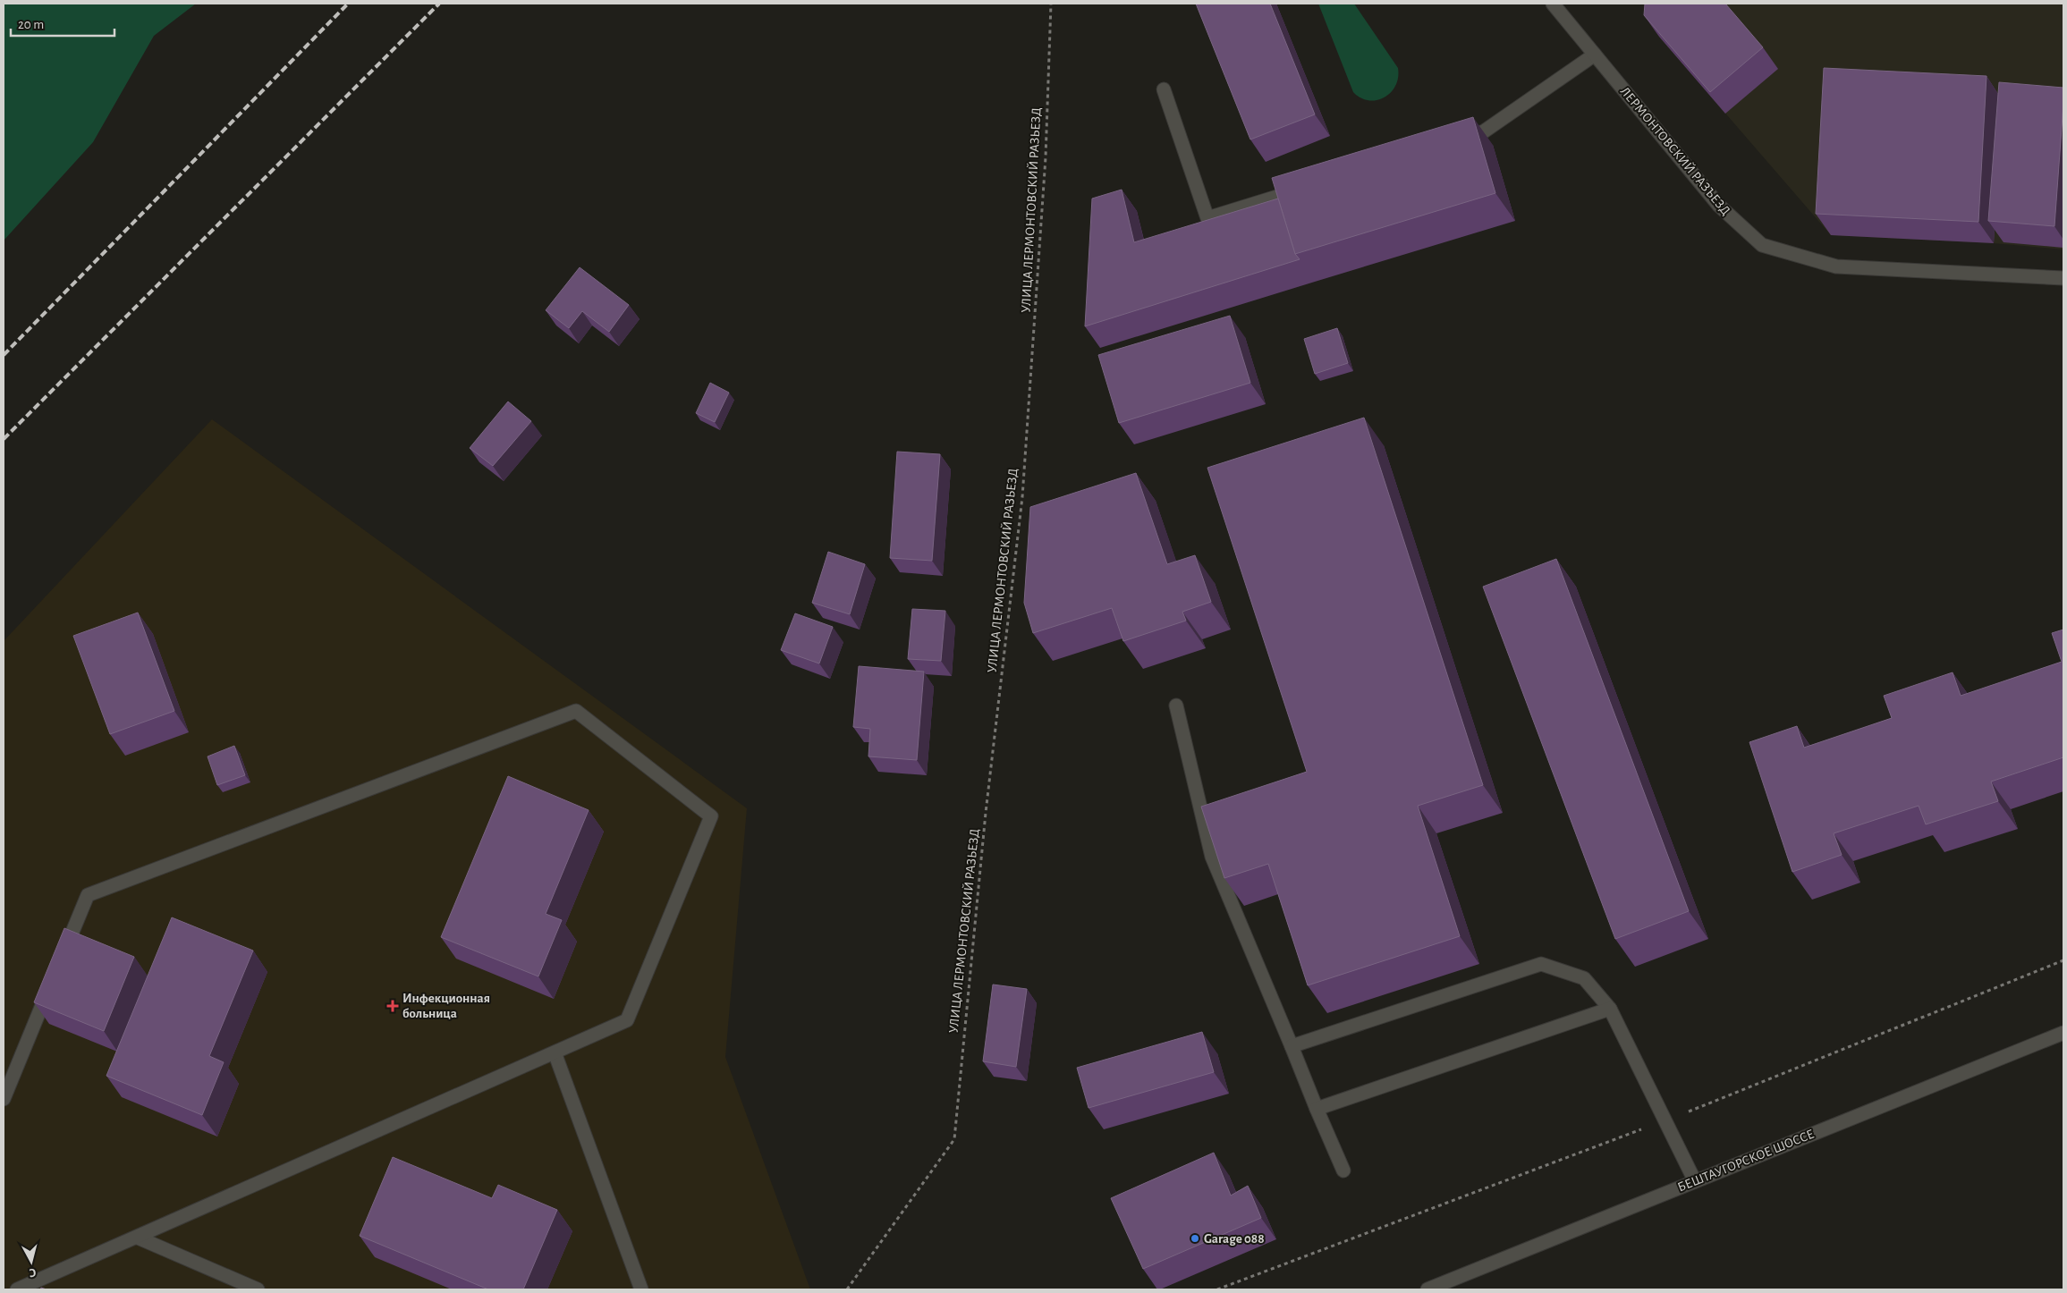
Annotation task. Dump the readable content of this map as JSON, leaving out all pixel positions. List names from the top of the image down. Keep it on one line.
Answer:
{"streets":{"main road":["ЛЕРМОНТОВСКИЙ РАЗЪЕЗД","БЕШТАУГОРСКОЕ ШОССЕ"],"path":["УЛИЦА ЛЕРМОНТОВСКИЙ РАЗЬЕЗД"]},"places":{"health":["Инфекционная больница"],"other":["Garage 088"]},"scale_bar":"20 m","north":"bottom"}
